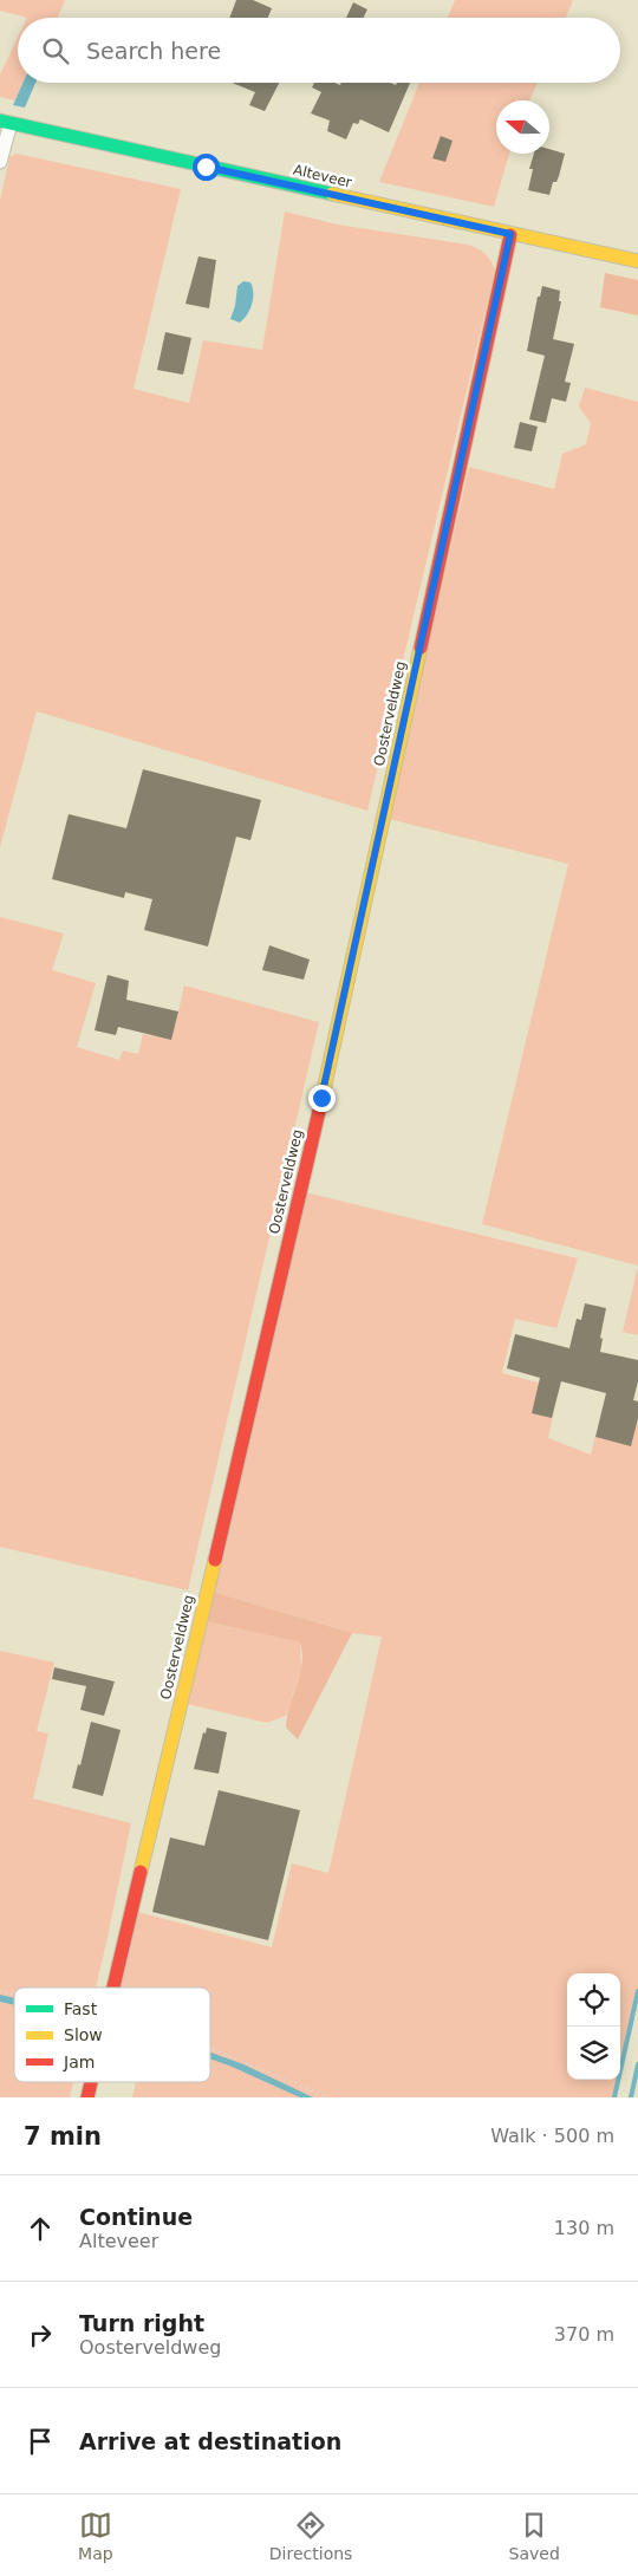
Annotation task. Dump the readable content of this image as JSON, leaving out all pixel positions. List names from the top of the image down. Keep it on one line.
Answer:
{"streets":{"street":["Alteveer","Oosterveldweg"]},"crossings":[["Alteveer","Oosterveldweg"]],"legend":["Fast","Slow","Jam"],"north":"left","page":{"search":"Search here","heading":["7 min","Walk · 500 m"],"list":[["Continue","Alteveer","130 m"],["Turn right","Oosterveldweg","370 m"],"Arrive at destination"],"nav":["Map","Directions","Saved"]}}
